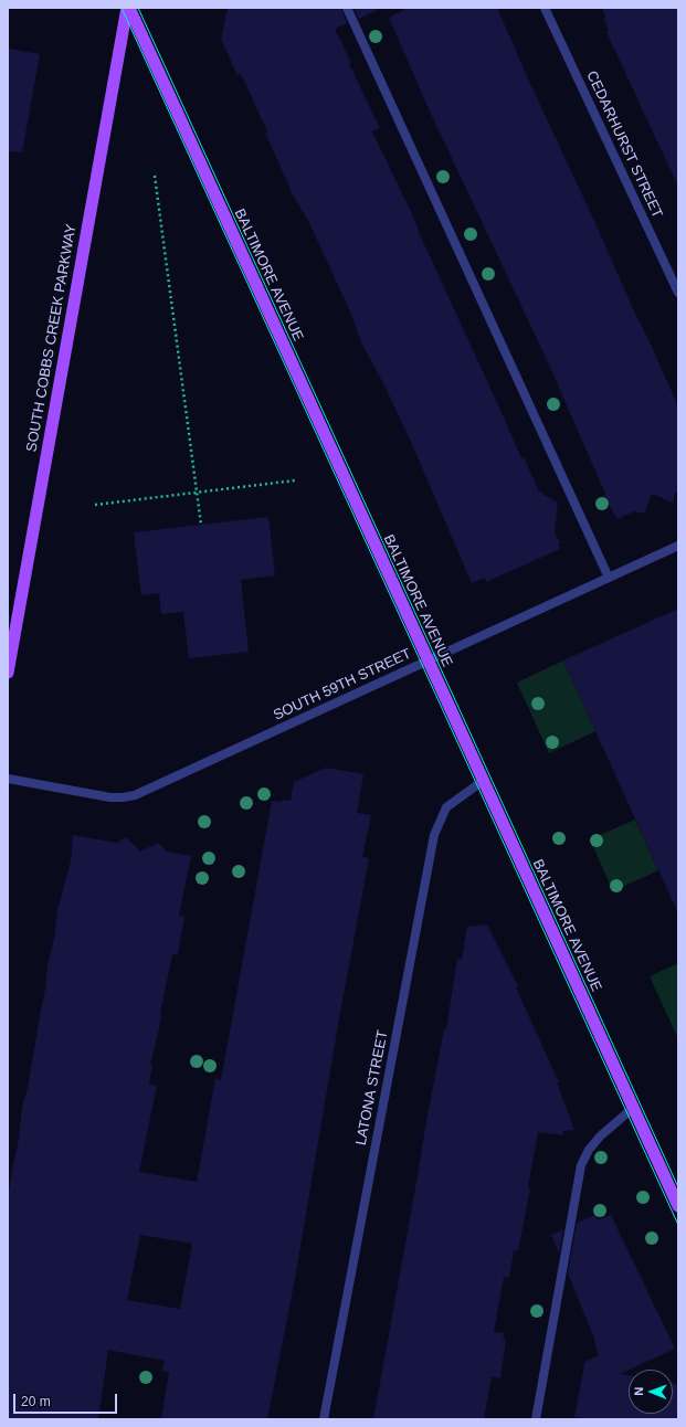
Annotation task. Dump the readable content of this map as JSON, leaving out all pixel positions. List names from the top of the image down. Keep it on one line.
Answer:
{"streets":{"main road":["BALTIMORE AVENUE","SOUTH COBBS CREEK PARKWAY"],"street":["CEDARHURST STREET","SOUTH 59TH STREET","LATONA STREET"]},"crossings":[["BALTIMORE AVENUE","SOUTH COBBS CREEK PARKWAY"],["BALTIMORE AVENUE","SOUTH 59TH STREET"],["BALTIMORE AVENUE","LATONA STREET"]],"scale_bar":"20 m","north":"left"}
